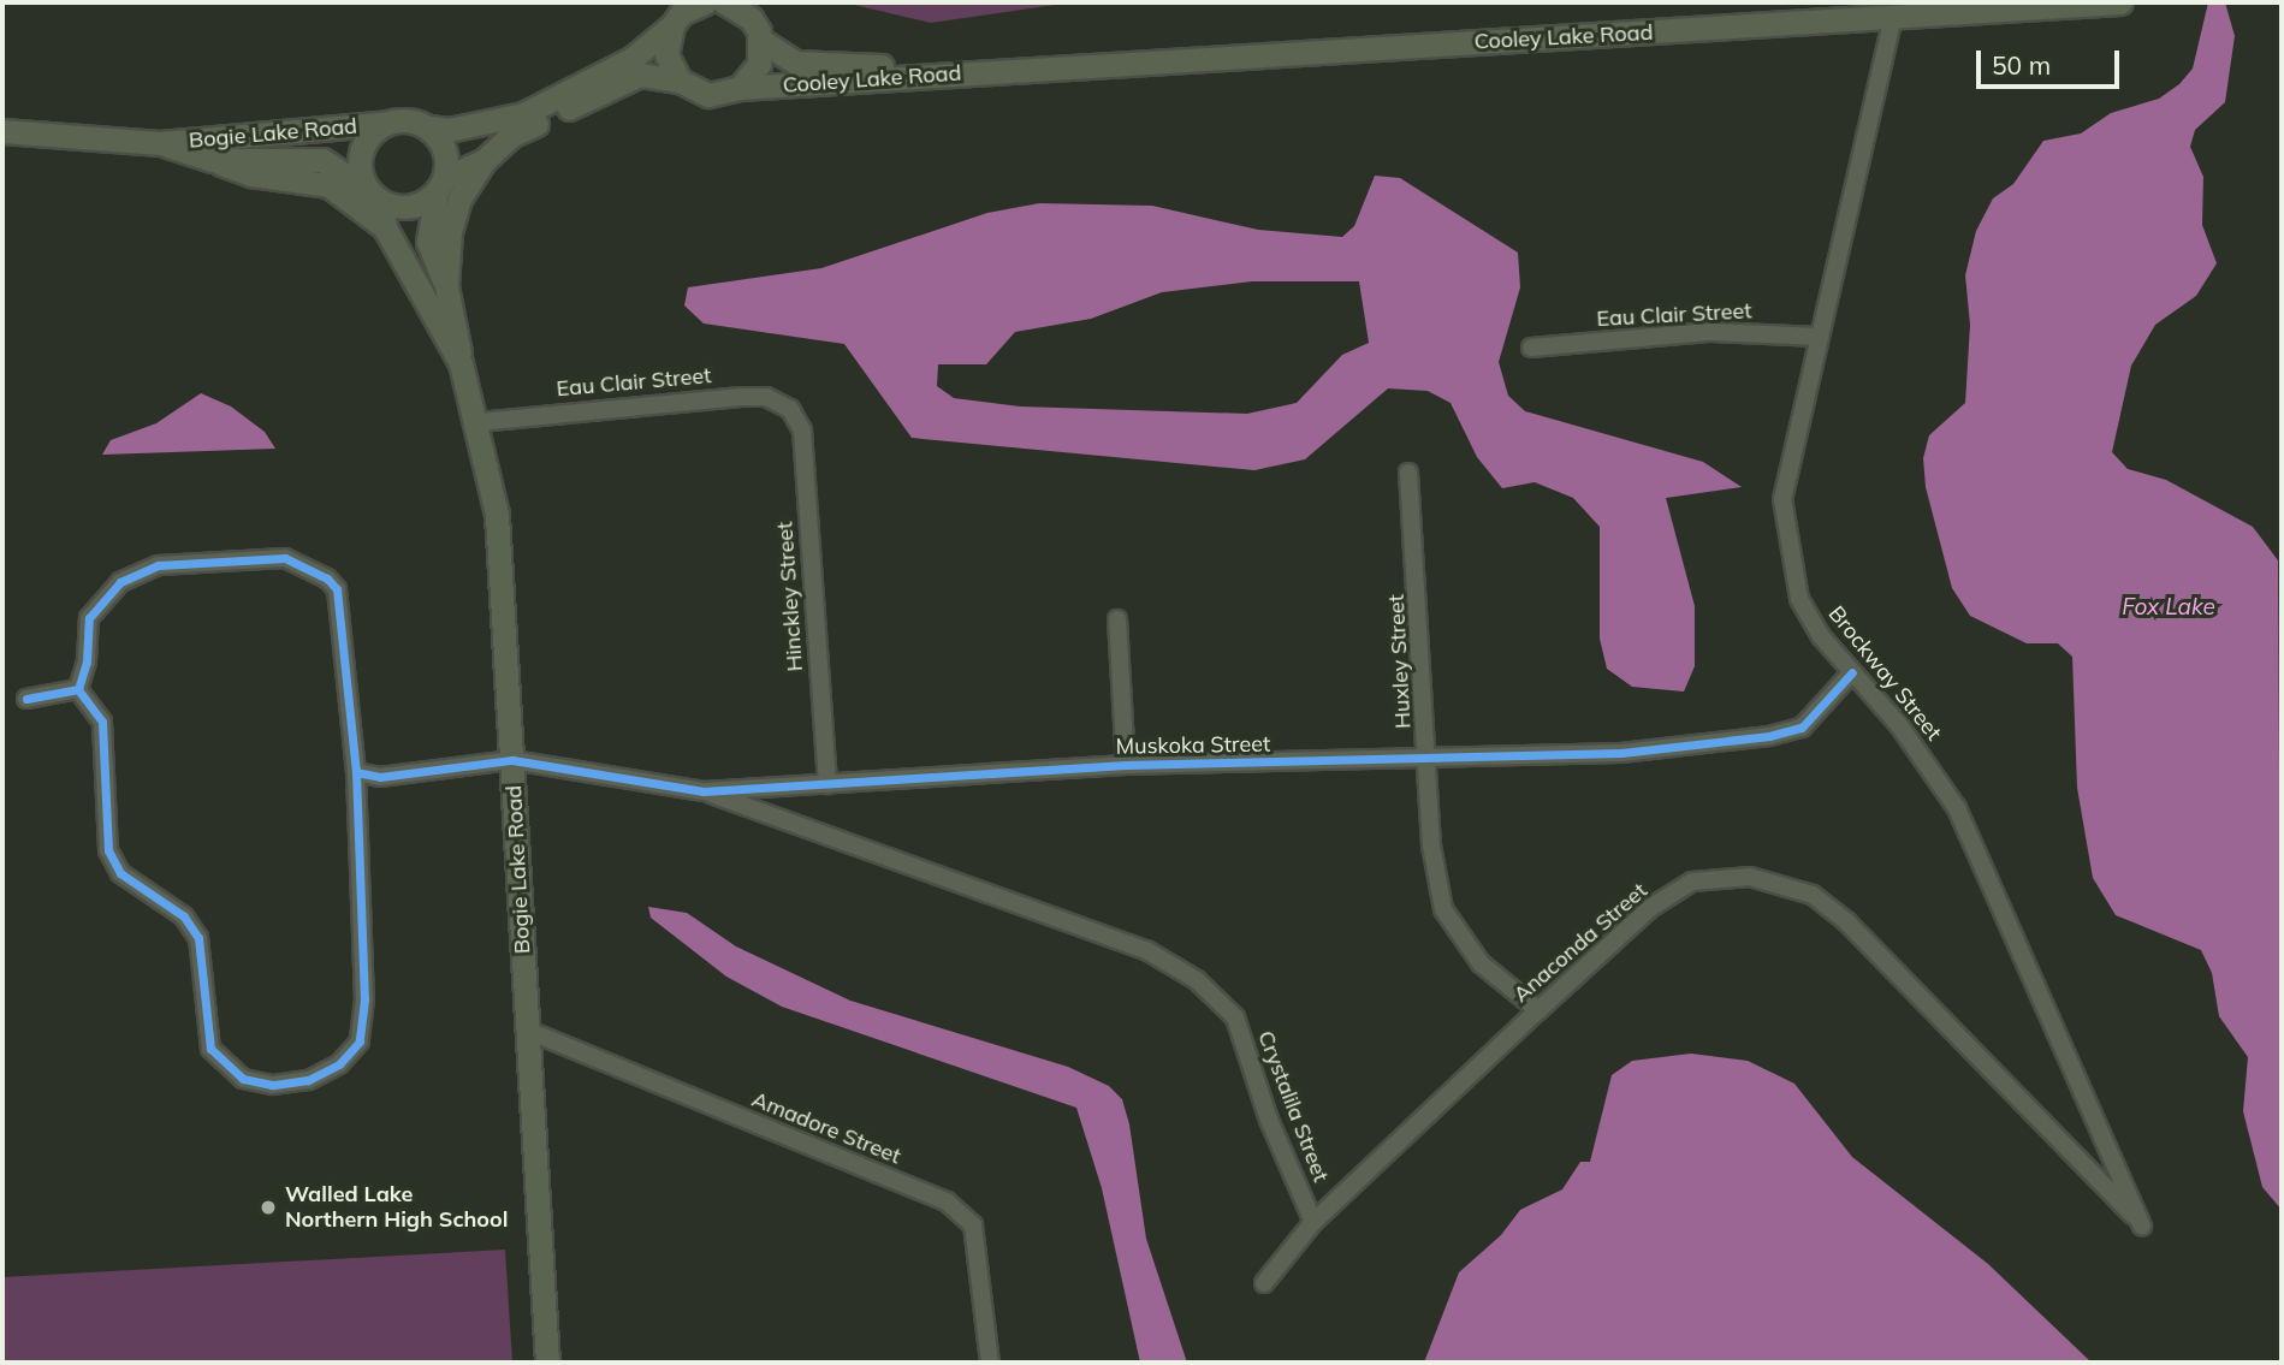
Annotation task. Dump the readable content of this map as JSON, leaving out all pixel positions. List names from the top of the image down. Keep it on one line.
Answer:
{"streets":{"main road":["Cooley Lake Road","Bogie Lake Road"],"street":["Eau Clair Street","Hinckley Street","Huxley Street","Brockway Street","Muskoka Street","Anaconda Street","Crystalila Street","Amadore Street"]},"crossings":[["Cooley Lake Road","Brockway Street"],["Bogie Lake Road","Eau Clair Street"],["Bogie Lake Road","Muskoka Street"],["Bogie Lake Road","Amadore Street"],["Eau Clair Street","Hinckley Street"],["Eau Clair Street","Brockway Street"],["Hinckley Street","Muskoka Street"],["Huxley Street","Muskoka Street"],["Huxley Street","Anaconda Street"],["Brockway Street","Muskoka Street"],["Brockway Street","Anaconda Street"],["Muskoka Street","Crystalila Street"],["Anaconda Street","Crystalila Street"]],"water":["Fox Lake"],"places":["Walled Lake Northern High School"],"scale_bar":"50 m"}
